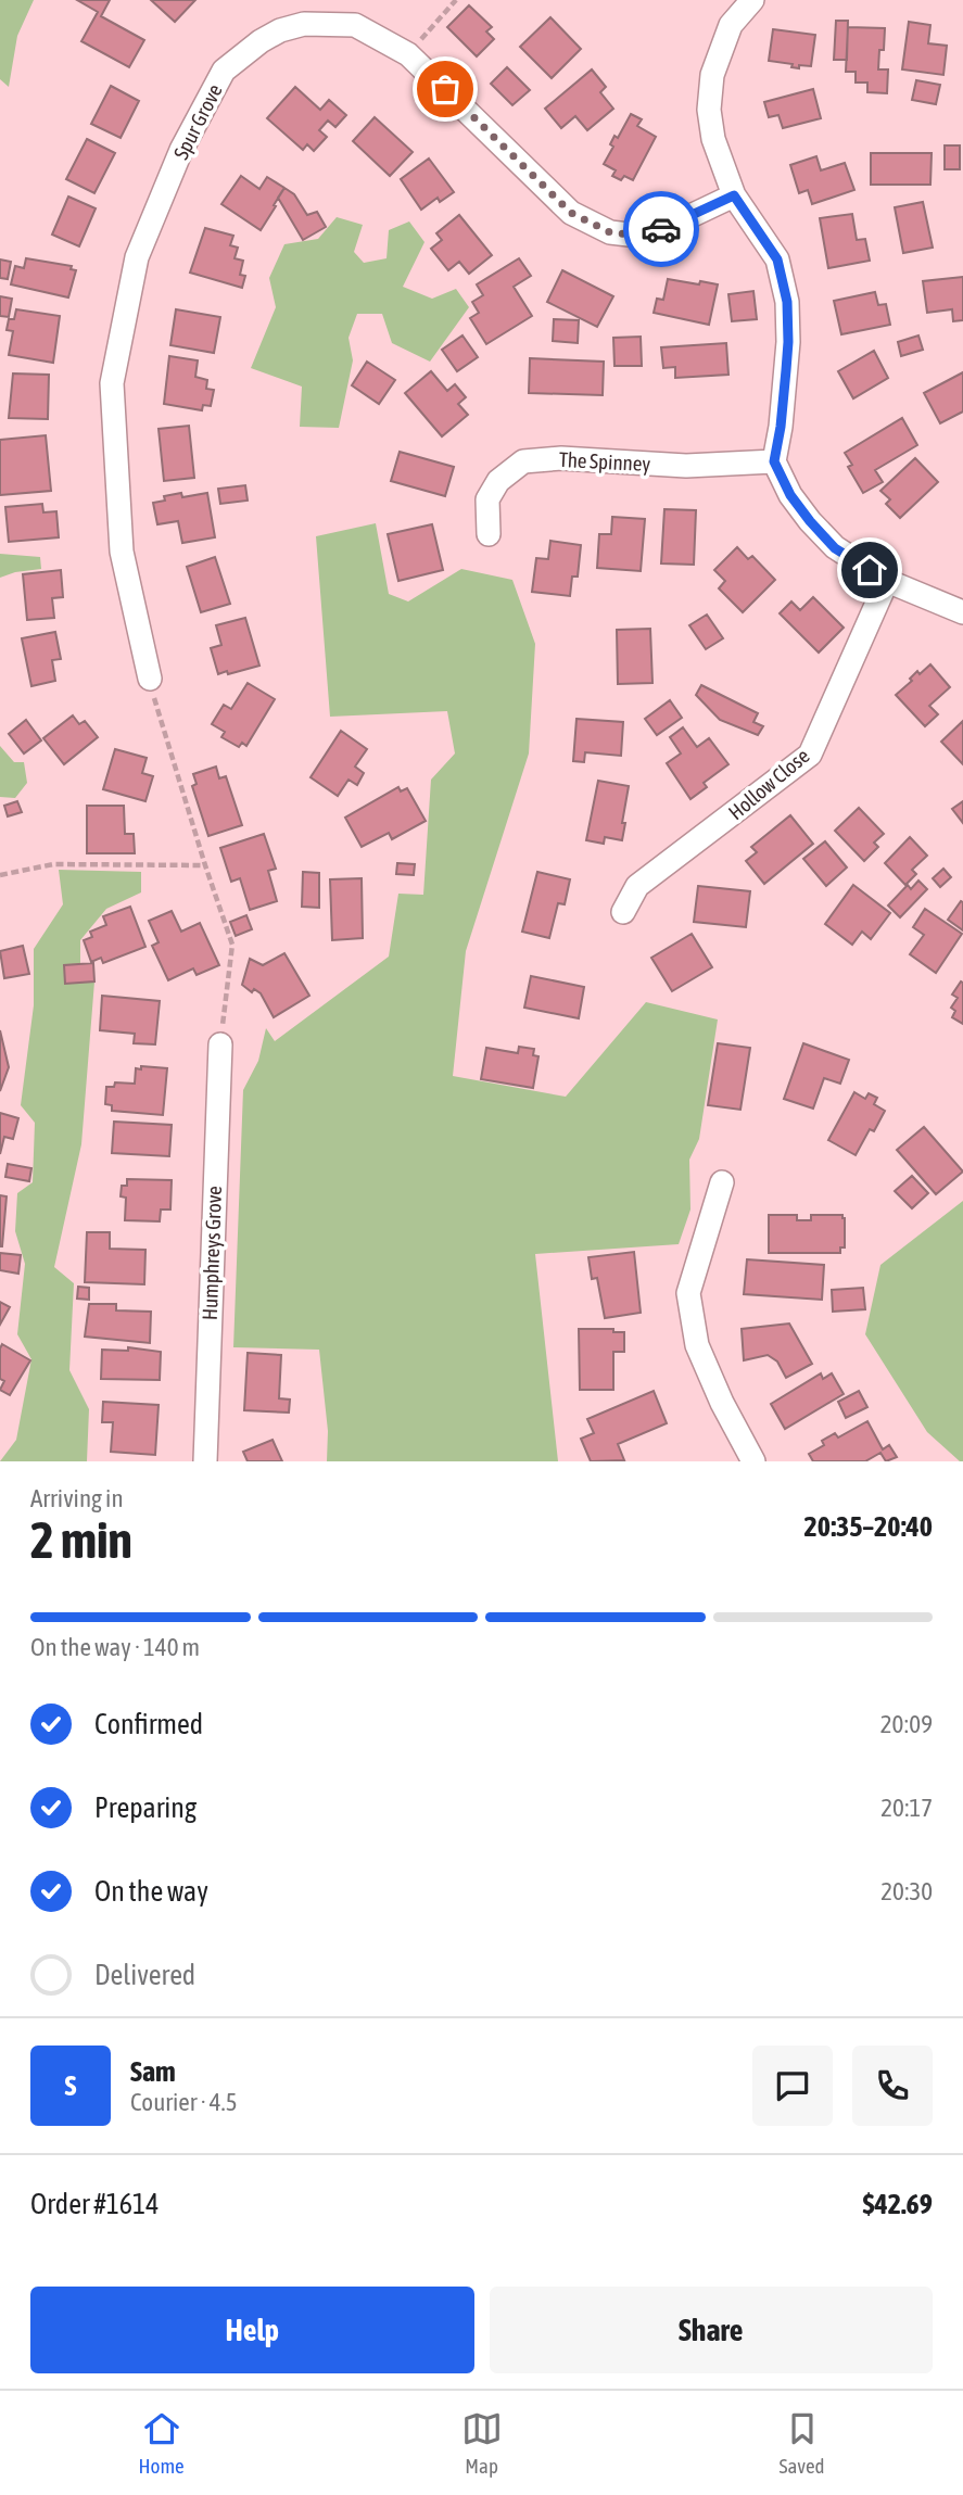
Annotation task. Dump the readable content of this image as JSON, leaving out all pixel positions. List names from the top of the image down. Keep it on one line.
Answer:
{"streets":{"street":["Spur Grove","The Spinney","Hollow Close","Humphreys Grove"]},"page":{"heading":["2 min","Arriving in","20:35–20:40"],"panel":["Sam","Courier · 4.5","Order #1614","$42.69"],"bar":"On the way · 140 m","list":[["Confirmed","20:09"],["Preparing","20:17"],["On the way","20:30"],"Delivered"],"round":"S","buttons":["Help","Share"],"tabs":["Home","Map","Saved"]}}
